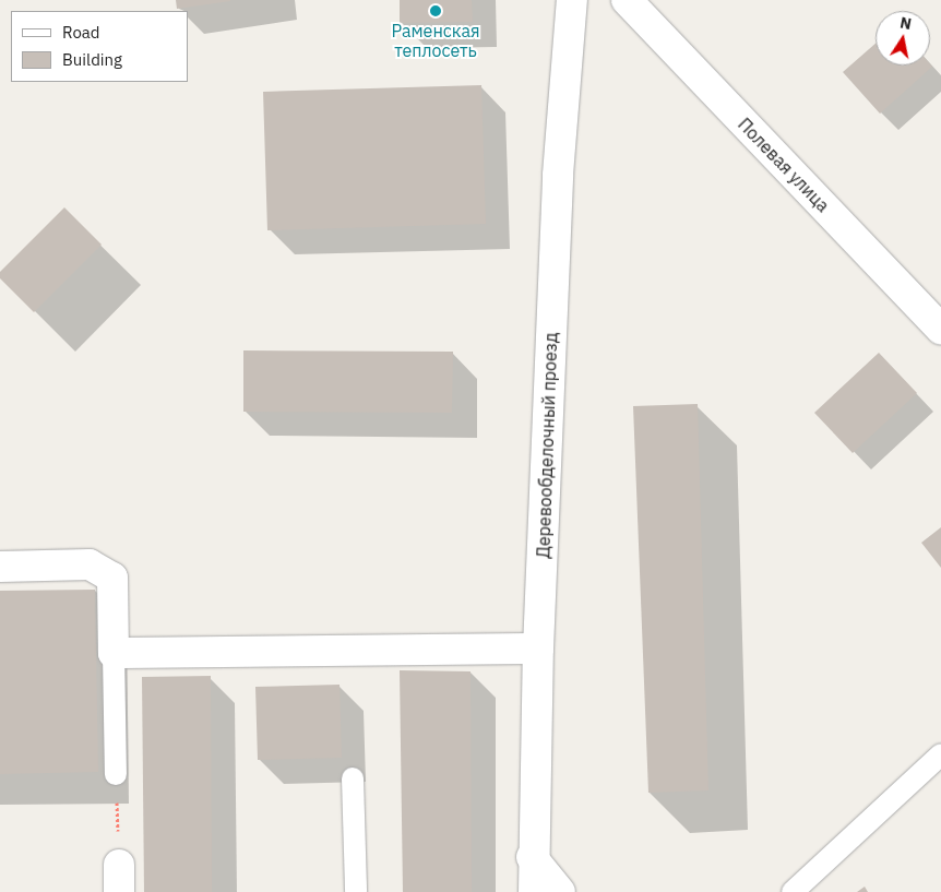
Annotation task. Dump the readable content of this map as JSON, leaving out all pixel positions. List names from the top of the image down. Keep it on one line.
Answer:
{"streets":{"street":["Полевая улица","Деревообделочный проезд"]},"places":["Раменская теплосеть"],"legend":["Road","Building"],"north":"top"}
